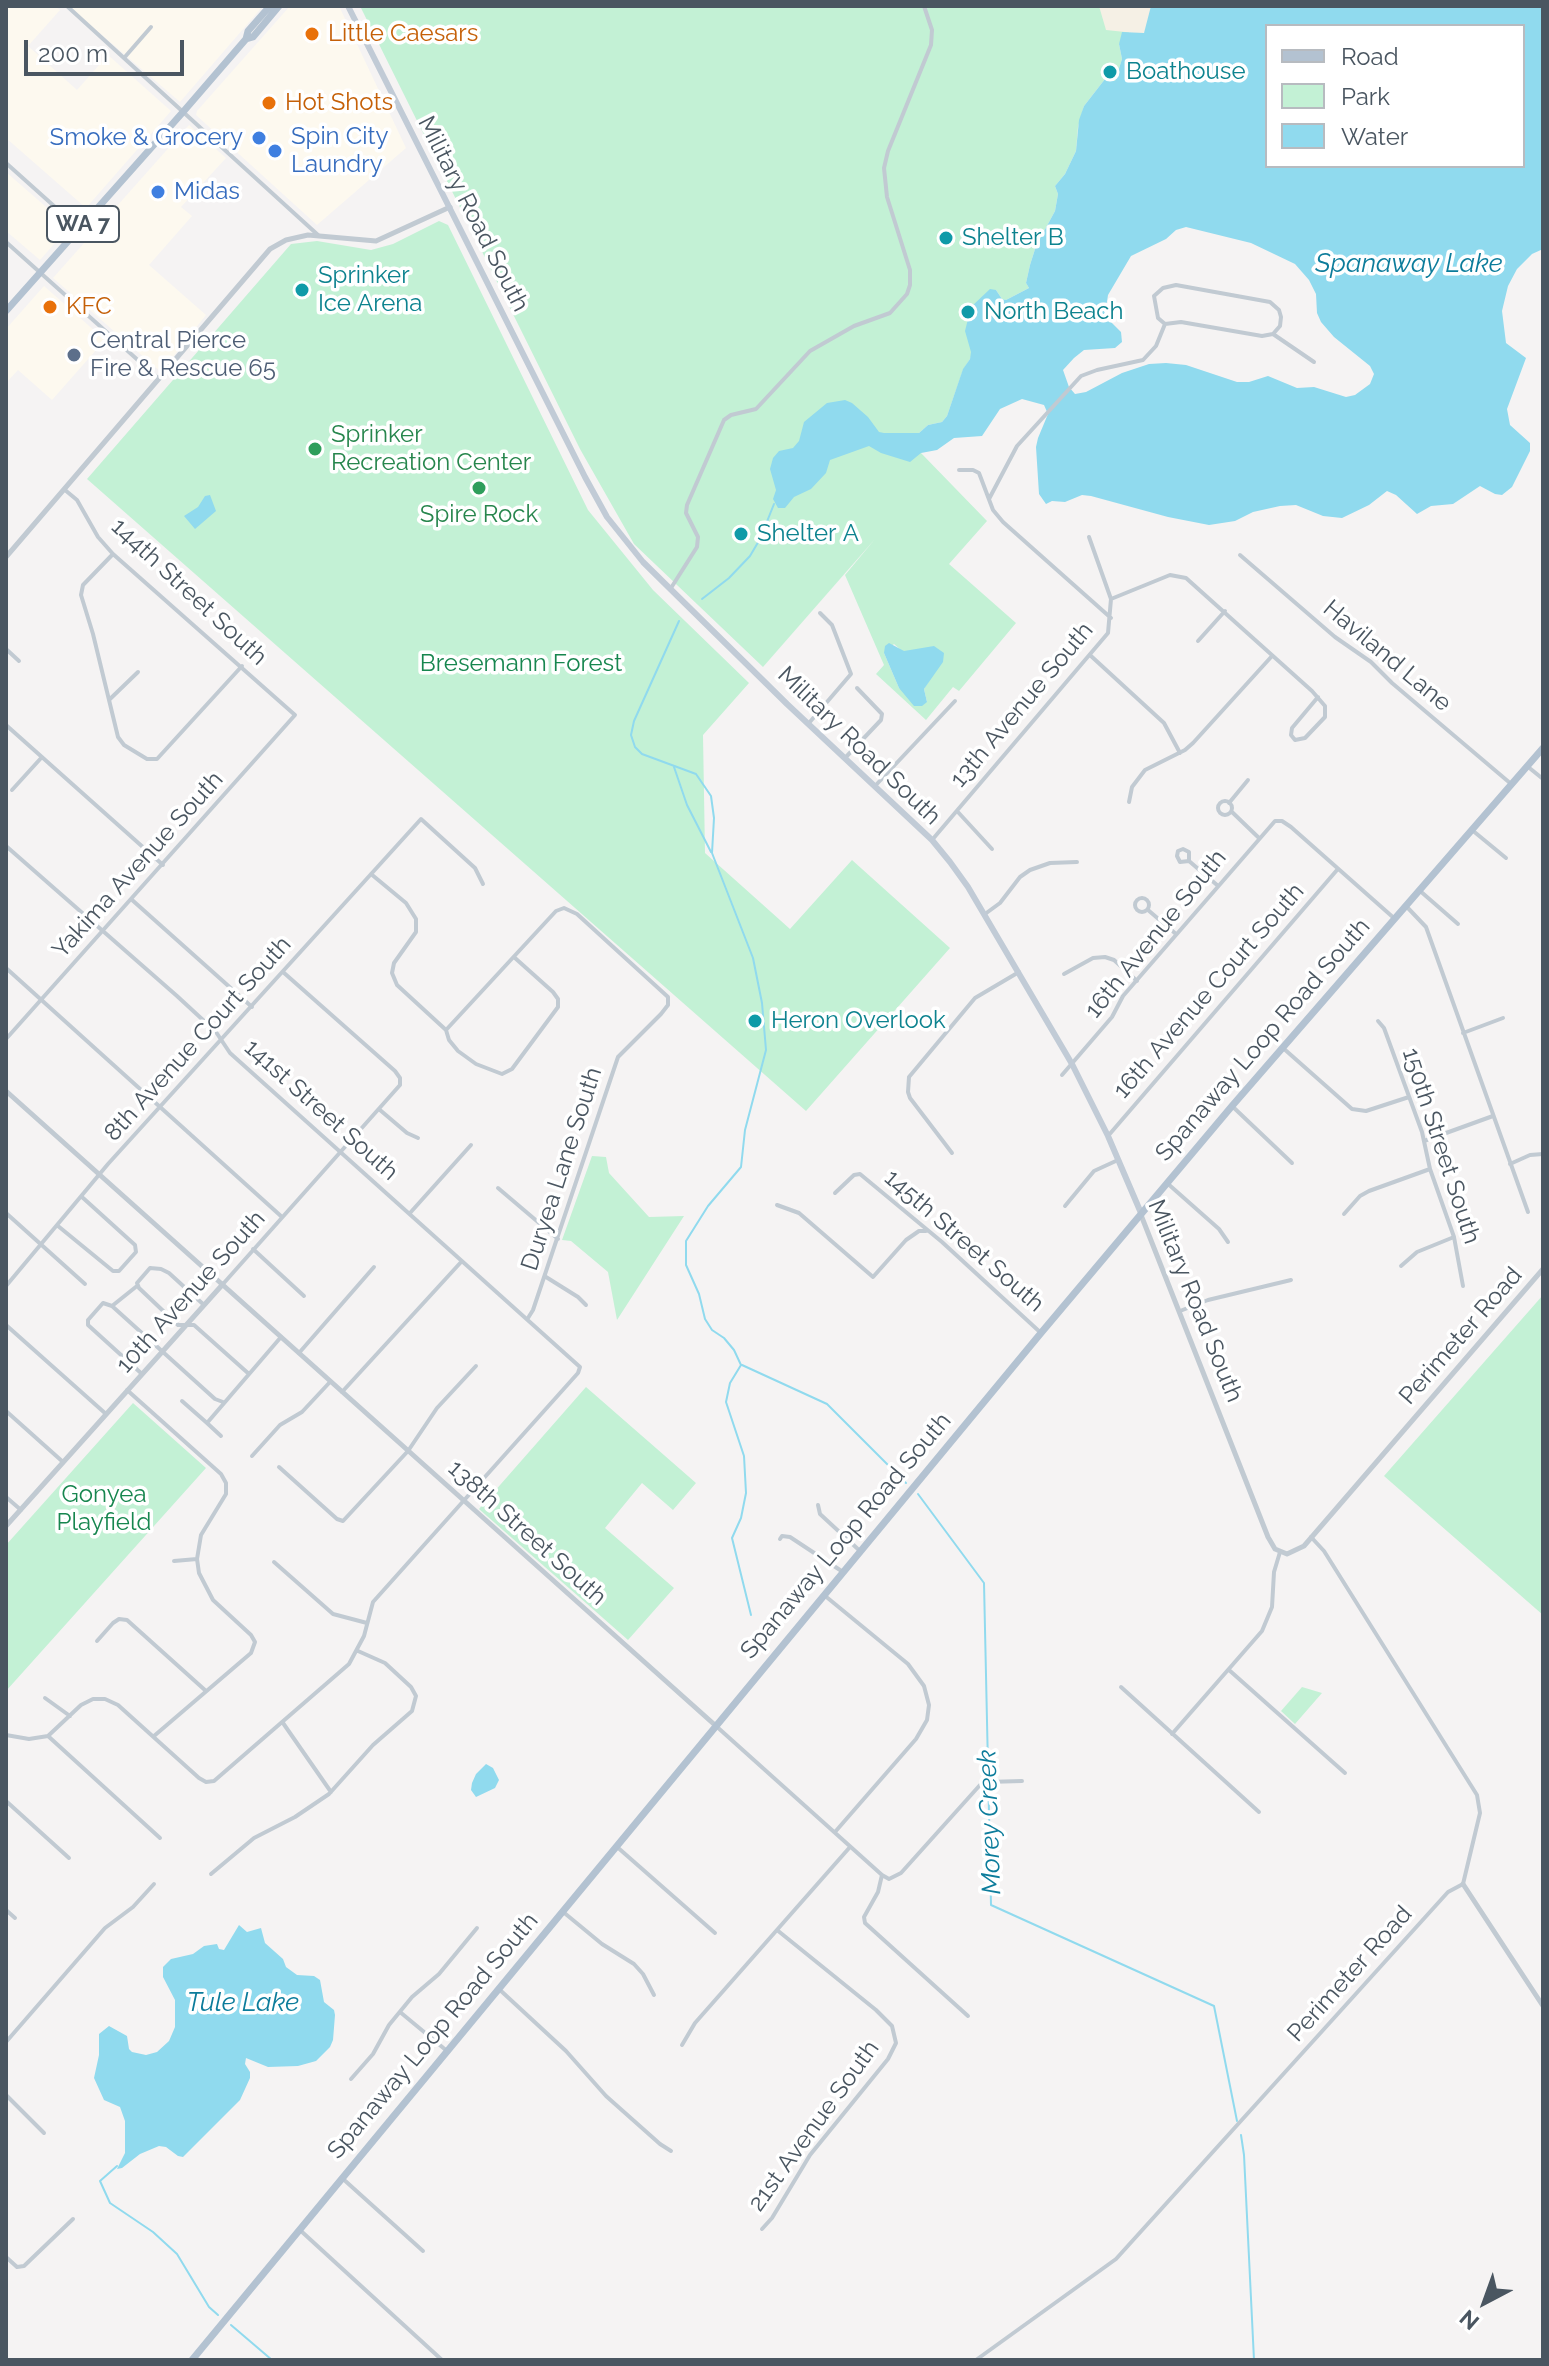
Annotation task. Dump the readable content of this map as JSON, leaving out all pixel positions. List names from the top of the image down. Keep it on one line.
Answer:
{"streets":{"main road":["Military Road South","WA 7","Spanaway Loop Road South"],"street":["144th Street South","Haviland Lane","13th Avenue South","Yakima Avenue South","16th Avenue South","16th Avenue Court South","8th Avenue Court South","141st Street South","150th Street South","Duryea Lane South","145th Street South","10th Avenue South","Perimeter Road","138th Street South","21st Avenue South"]},"crossings":[["Military Road South","13th Avenue South"],["Military Road South","16th Avenue South"],["Military Road South","16th Avenue Court South"],["Military Road South","Spanaway Loop Road South"],["Military Road South","Perimeter Road"],["144th Street South","Yakima Avenue South"],["Haviland Lane","Spanaway Loop Road South"],["Yakima Avenue South","141st Street South"],["16th Avenue South","16th Avenue Court South"],["8th Avenue Court South","141st Street South"],["8th Avenue Court South","10th Avenue South"],["8th Avenue Court South","138th Street South"],["Spanaway Loop Road South","145th Street South"],["Spanaway Loop Road South","138th Street South"],["141st Street South","Duryea Lane South"],["141st Street South","10th Avenue South"],["141st Street South","138th Street South"],["10th Avenue South","138th Street South"]],"water":["Spanaway Lake","Morey Creek","Tule Lake"],"parks":["Bresemann Forest","Gonyea Playfield"],"places":["Little Caesars","Boathouse","Hot Shots","Smoke & Grocery","Spin City Laundry","Midas","Shelter B","Sprinker Ice Arena","KFC","North Beach","Central Pierce Fire & Rescue 65","Sprinker Recreation Center","Spire Rock","Shelter A","Heron Overlook"],"legend":["Road","Park","Water"],"scale_bar":"200 m","north":"bottom left"}
